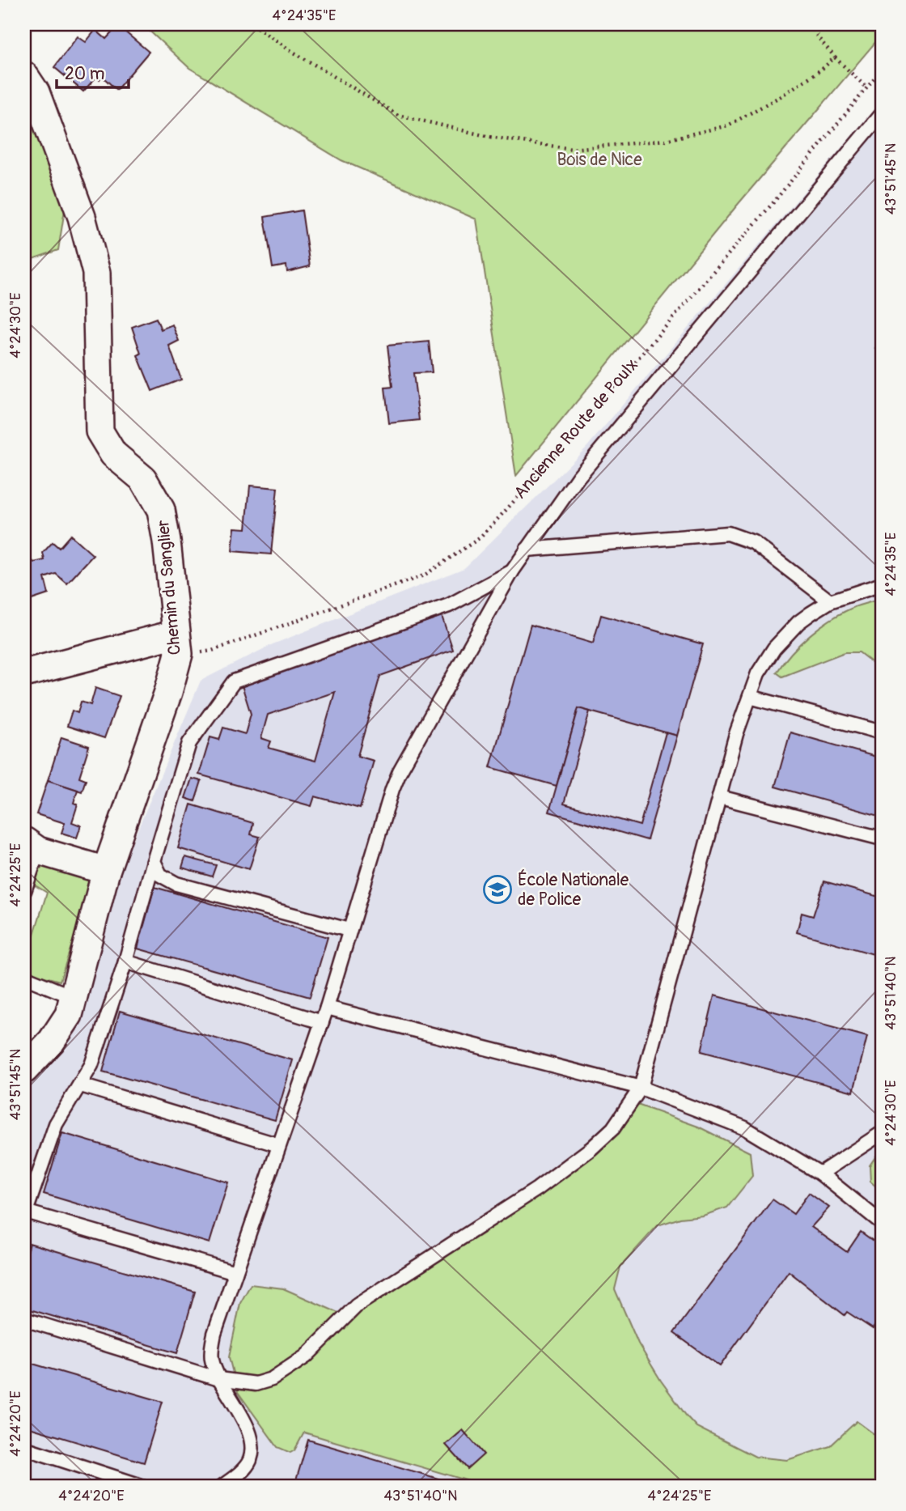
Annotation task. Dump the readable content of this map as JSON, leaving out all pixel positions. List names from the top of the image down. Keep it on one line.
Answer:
{"streets":{"street":["Chemin du Sanglier"],"path":["Ancienne Route de Poulx"]},"crossings":[["Ancienne Route de Poulx","Chemin du Sanglier"]],"parks":["Bois de Nice"],"places":{"school or university":["École Nationale de Police"]},"scale_bar":"20 m","coordinates":["4°24'35\"E","43°51'45\"N","4°24'30\"E","4°24'25\"E","43°51'40\"N","4°24'20\"E"]}
